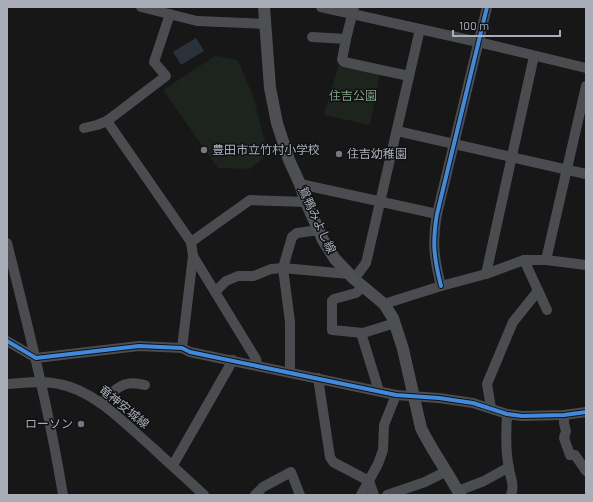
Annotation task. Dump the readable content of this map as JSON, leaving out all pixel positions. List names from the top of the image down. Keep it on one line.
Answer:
{"streets":{"main road":["鴛鴨みよし線"],"street":["竜神安城線"]},"parks":["住吉公園"],"places":["豊田市立竹村小学校","住吉幼稚園","ローソン"],"scale_bar":"100 m"}
